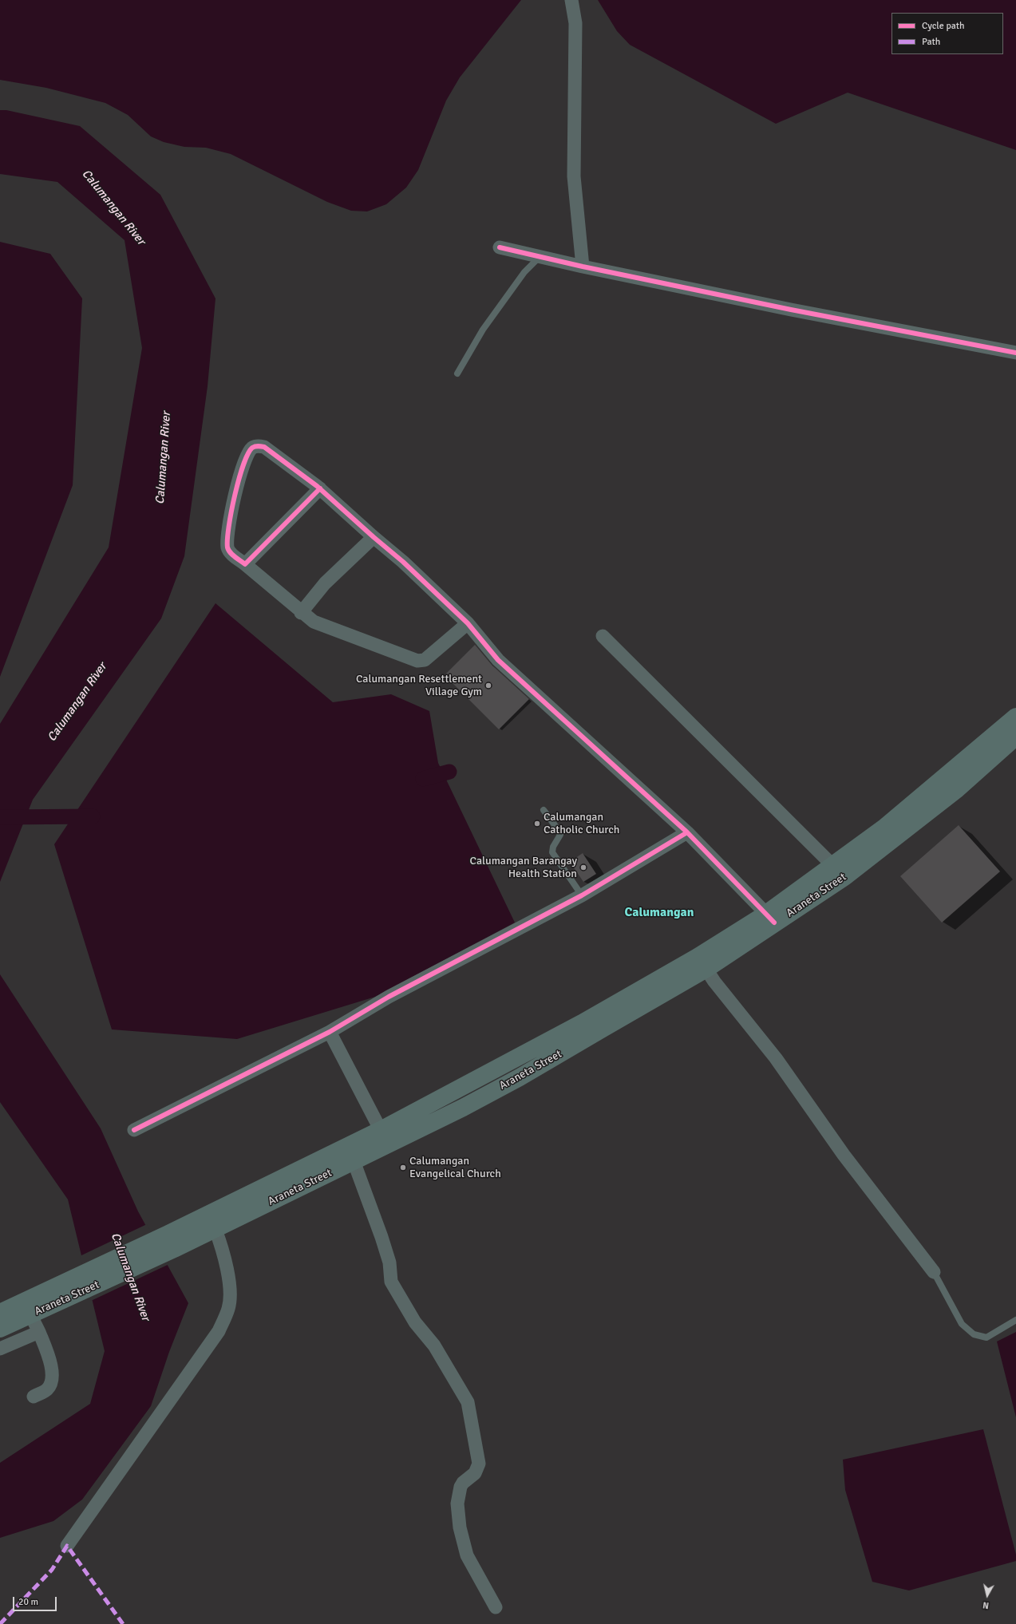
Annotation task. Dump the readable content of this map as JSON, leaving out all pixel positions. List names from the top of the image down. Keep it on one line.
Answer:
{"streets":{"highway":["Araneta Street"]},"districts":["Calumangan"],"water":["Calumangan River"],"places":["Calumangan Resettlement Village Gym","Calumangan Catholic Church","Calumangan Barangay Health Station","Calumangan Evangelical Church"],"legend":["Cycle path","Path"],"scale_bar":"20 m","north":"bottom"}
